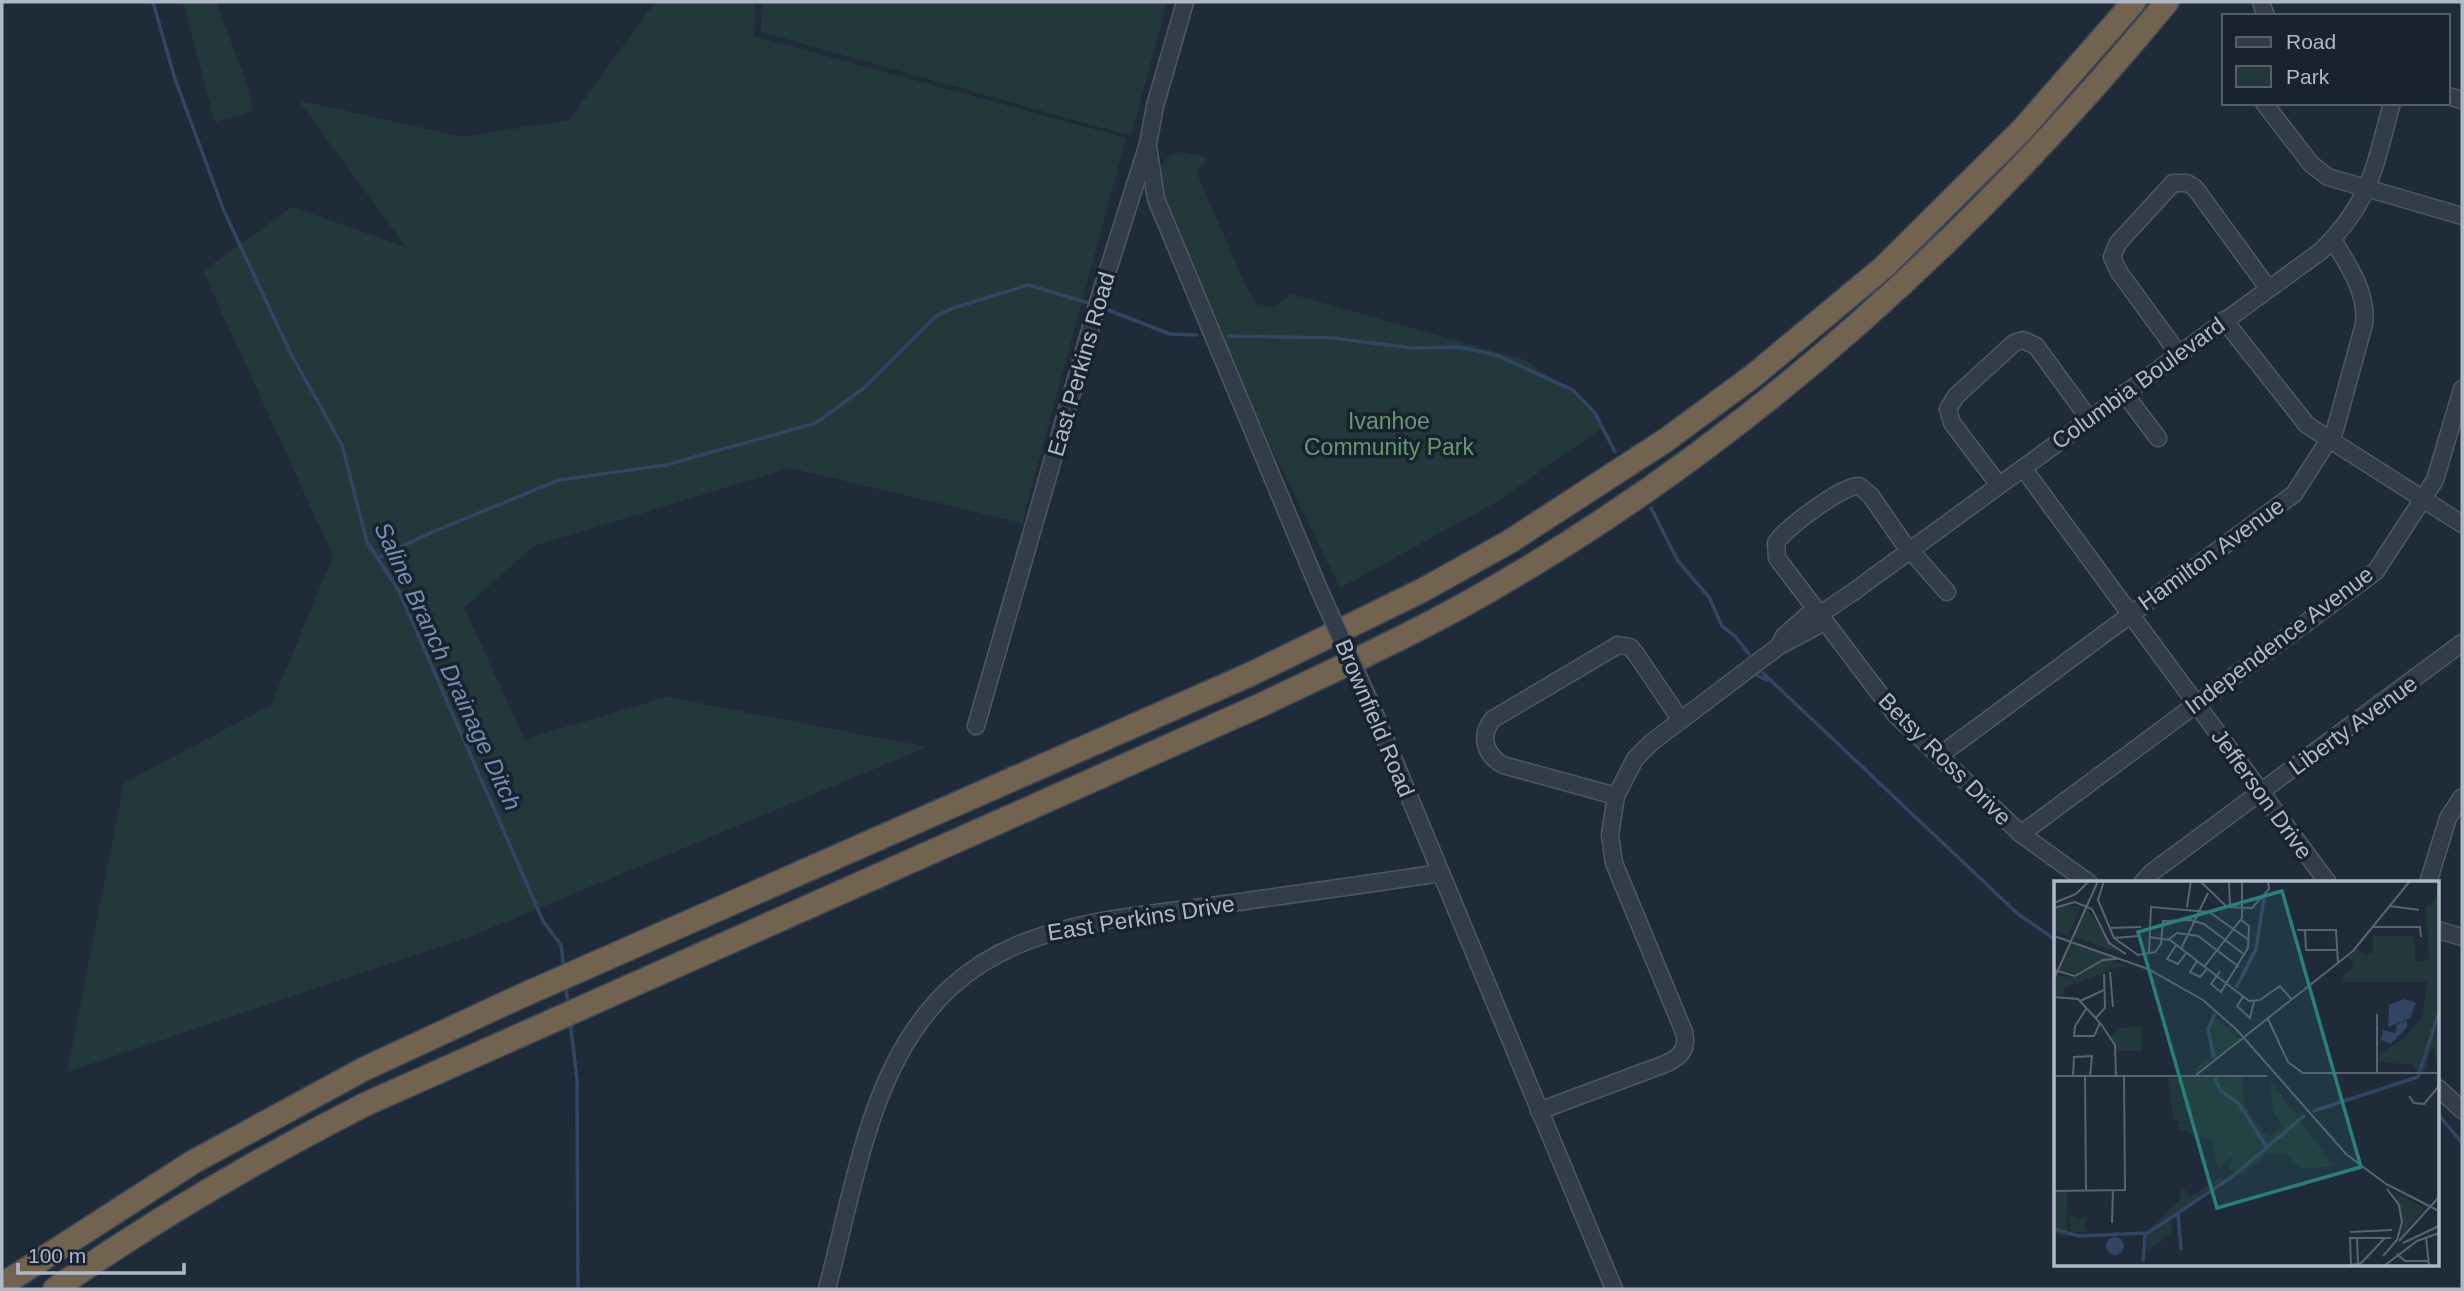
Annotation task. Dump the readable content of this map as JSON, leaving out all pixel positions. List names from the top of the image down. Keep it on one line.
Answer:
{"streets":{"street":["East Perkins Road","Columbia Boulevard","Hamilton Avenue","Independence Avenue","Brownfield Road","Liberty Avenue","Betsy Ross Drive","Jefferson Drive","East Perkins Drive"]},"crossings":[["East Perkins Road","Brownfield Road"],["Columbia Boulevard","Hamilton Avenue"],["Columbia Boulevard","Brownfield Road"],["Columbia Boulevard","Betsy Ross Drive"],["Columbia Boulevard","Jefferson Drive"],["Hamilton Avenue","Betsy Ross Drive"],["Hamilton Avenue","Jefferson Drive"],["Independence Avenue","Betsy Ross Drive"],["Independence Avenue","Jefferson Drive"],["Brownfield Road","East Perkins Drive"],["Liberty Avenue","Jefferson Drive"]],"water":["Saline Branch Drainage Ditch"],"parks":["Ivanhoe Community Park"],"legend":["Road","Park"],"scale_bar":"100 m"}
